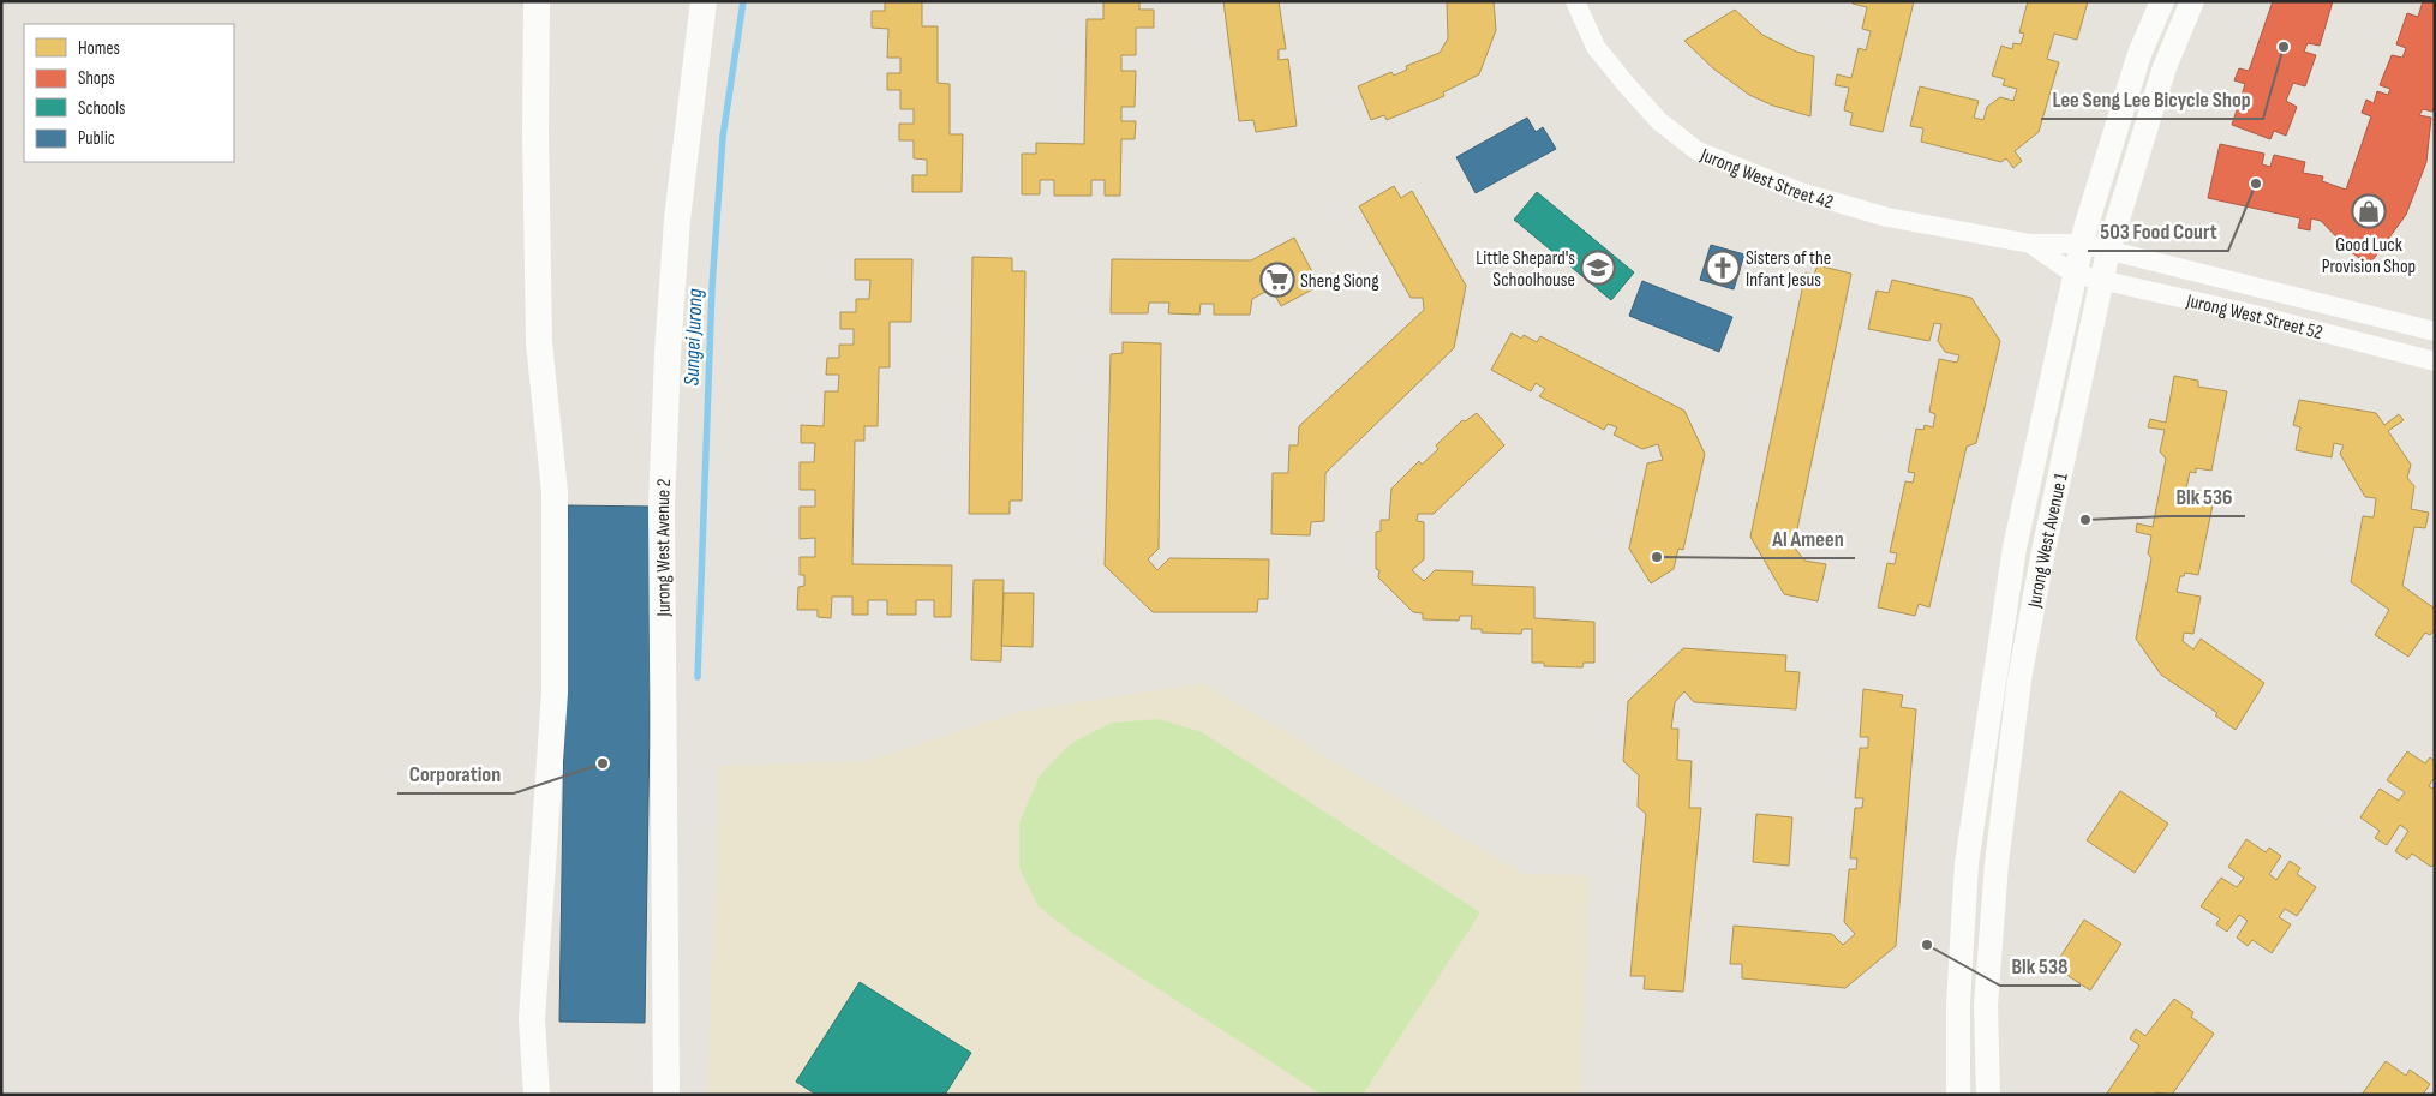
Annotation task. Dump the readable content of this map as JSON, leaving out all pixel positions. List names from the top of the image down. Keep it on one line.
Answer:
{"streets":{"main road":["Jurong West Avenue 2"],"street":["Jurong West Street 42","Jurong West Street 52","Jurong West Avenue 1"]},"crossings":[["Jurong West Street 42","Jurong West Street 52"],["Jurong West Street 42","Jurong West Avenue 1"],["Jurong West Street 52","Jurong West Avenue 1"]],"water":["Sungei Jurong"],"places":{"other":["Lee Seng Lee Bicycle Shop","503 Food Court","Blk 536","Al Ameen","Corporation","Blk 538"],"shop":["Good Luck Provision Shop"],"school or university":["Little Shepard's Schoolhouse"],"church":["Sisters of the Infant Jesus"],"supermarket":["Sheng Siong"]},"legend":["Homes","Shops","Schools","Public"]}
